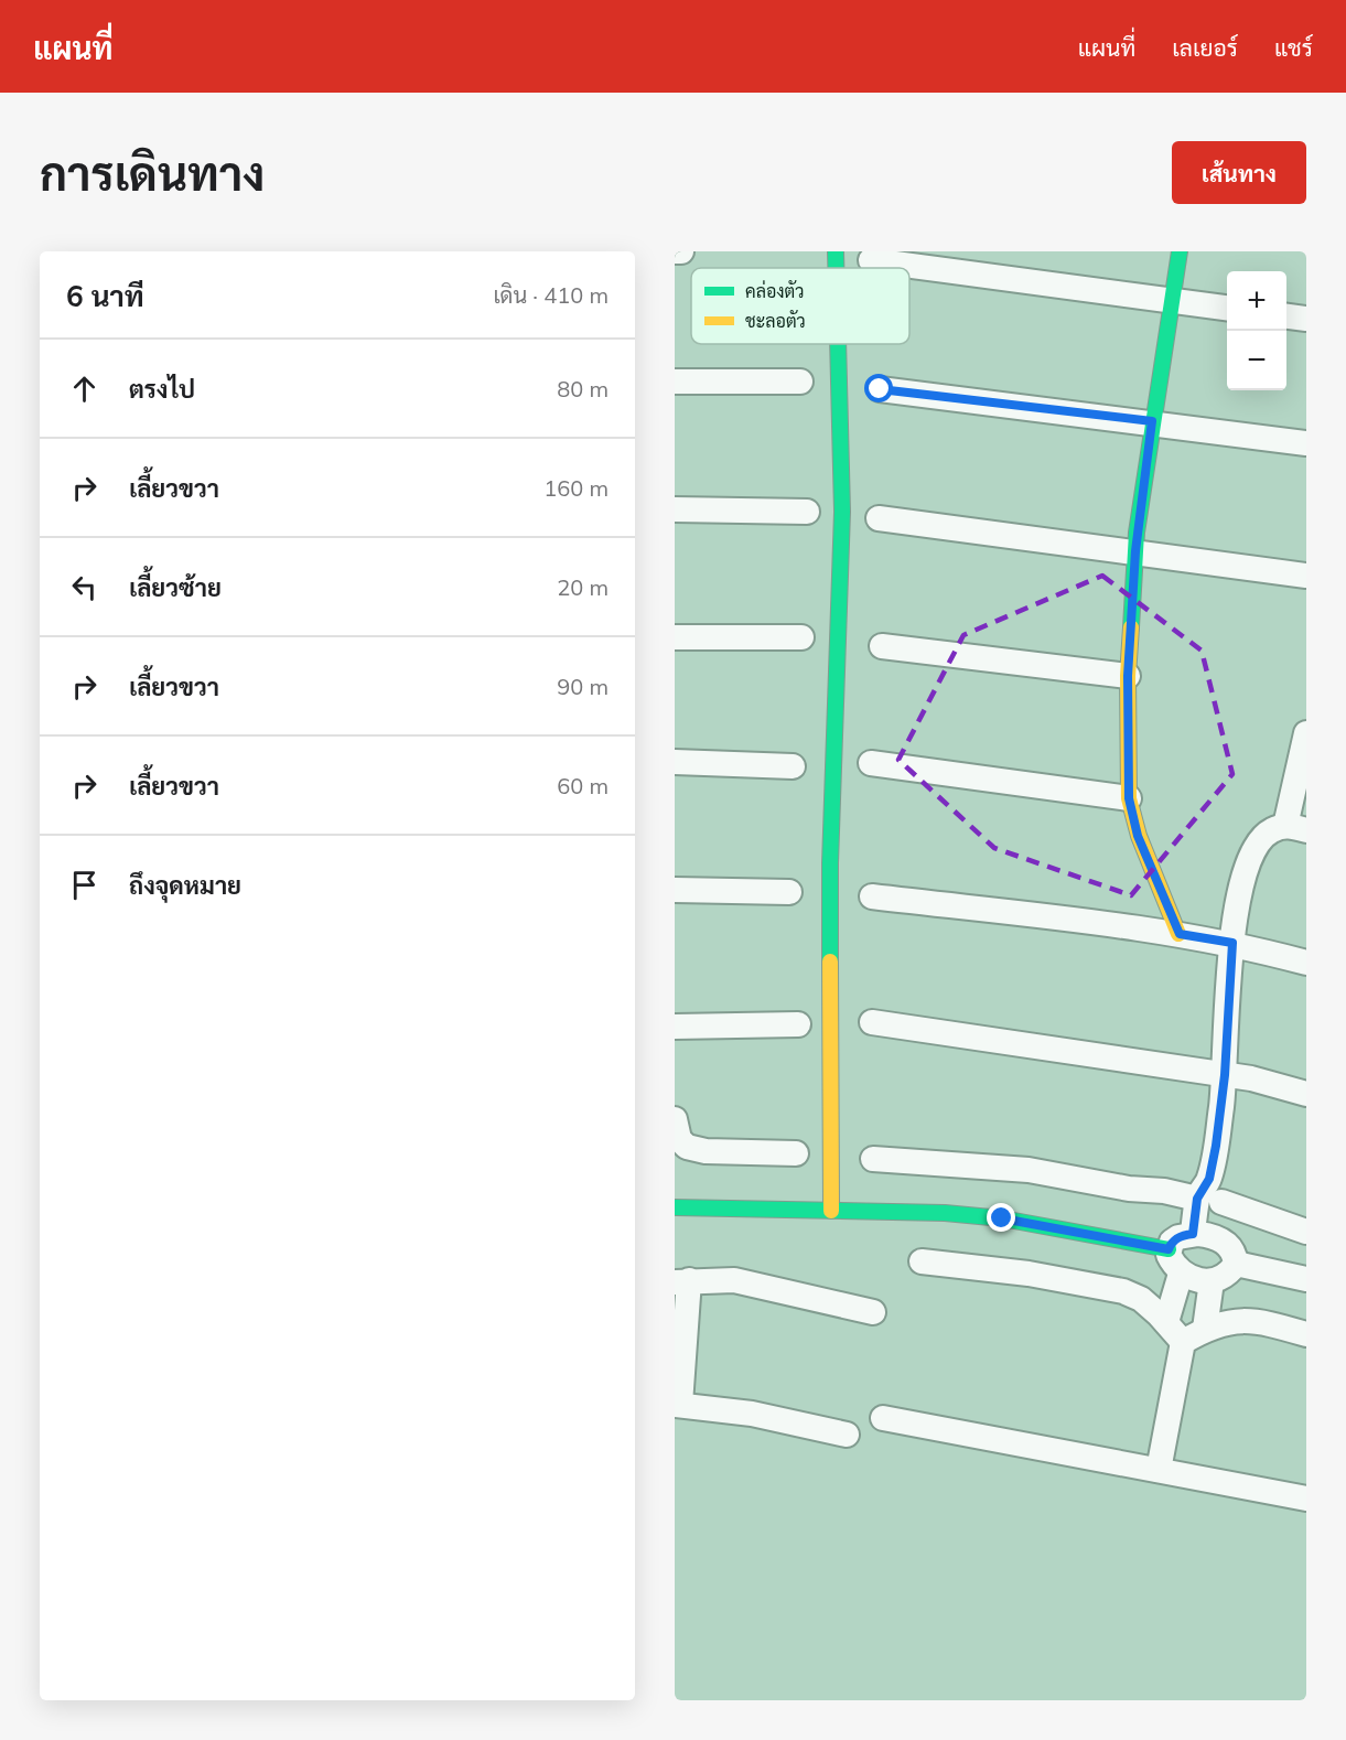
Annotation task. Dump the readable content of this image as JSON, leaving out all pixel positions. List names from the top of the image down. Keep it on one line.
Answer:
{"legend":["คล่องตัว","ชะลอตัว"],"page":{"header":"แผนที่","nav":["แผนที่","เลเยอร์","แชร์"],"title":"การเดินทาง","buttons":"เส้นทาง","heading":["6 นาที","เดิน · 410 m"],"map_buttons":["+","−"],"list":[["ตรงไป","80 m"],["เลี้ยวขวา","160 m"],["เลี้ยวซ้าย","20 m"],["เลี้ยวขวา","90 m"],["เลี้ยวขวา","60 m"],"ถึงจุดหมาย"]}}
